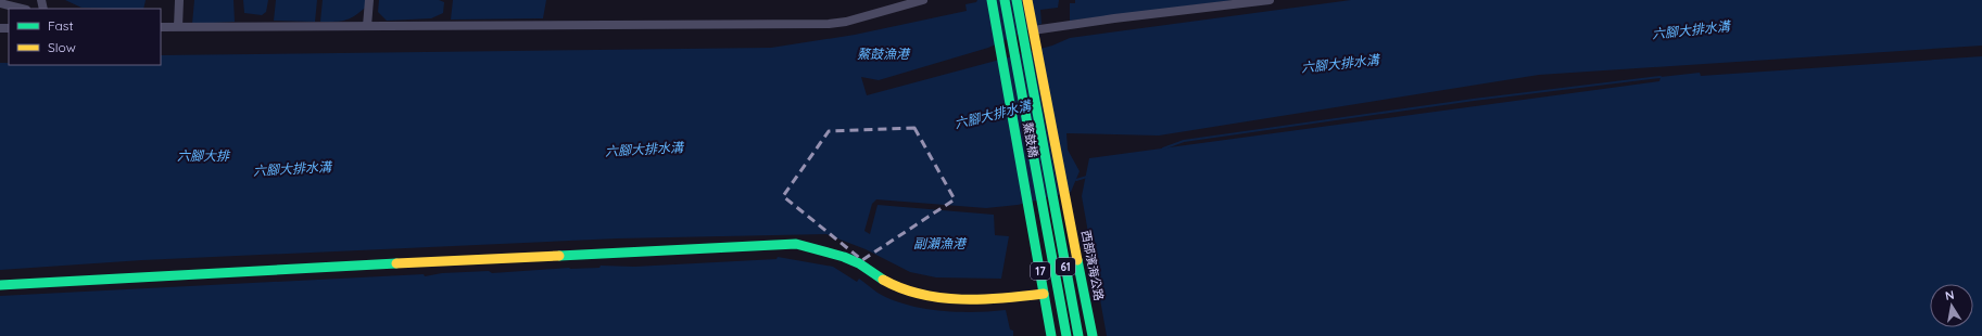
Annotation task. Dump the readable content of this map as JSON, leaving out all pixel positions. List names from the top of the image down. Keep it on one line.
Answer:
{"streets":{"main road":["鰲鼓橋","西部濱海公路","61","17"]},"crossings":[["鰲鼓橋","西部濱海公路"],["鰲鼓橋","17"]],"water":["六腳大排水溝","鰲鼓漁港","六腳大排","副瀨漁港"],"legend":["Fast","Slow"],"north":"top"}
